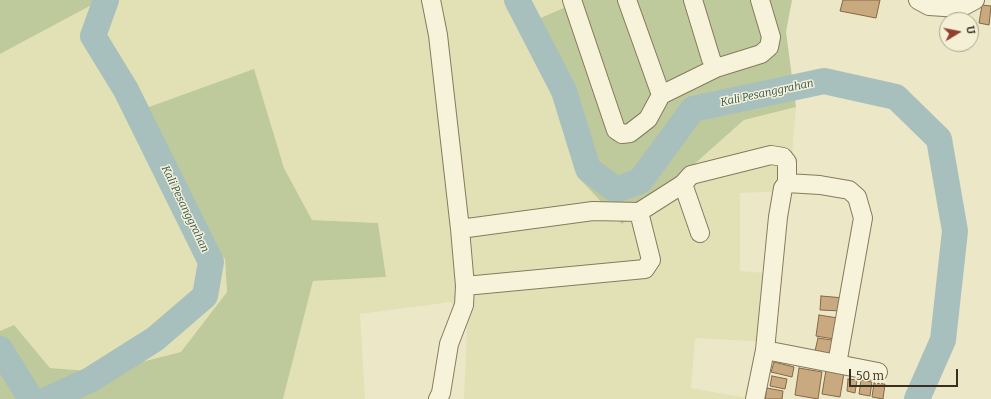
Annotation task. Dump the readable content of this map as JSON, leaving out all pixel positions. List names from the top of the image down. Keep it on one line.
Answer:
{"water":["Kali Pesanggrahan"],"scale_bar":"50 m","north":"right"}
